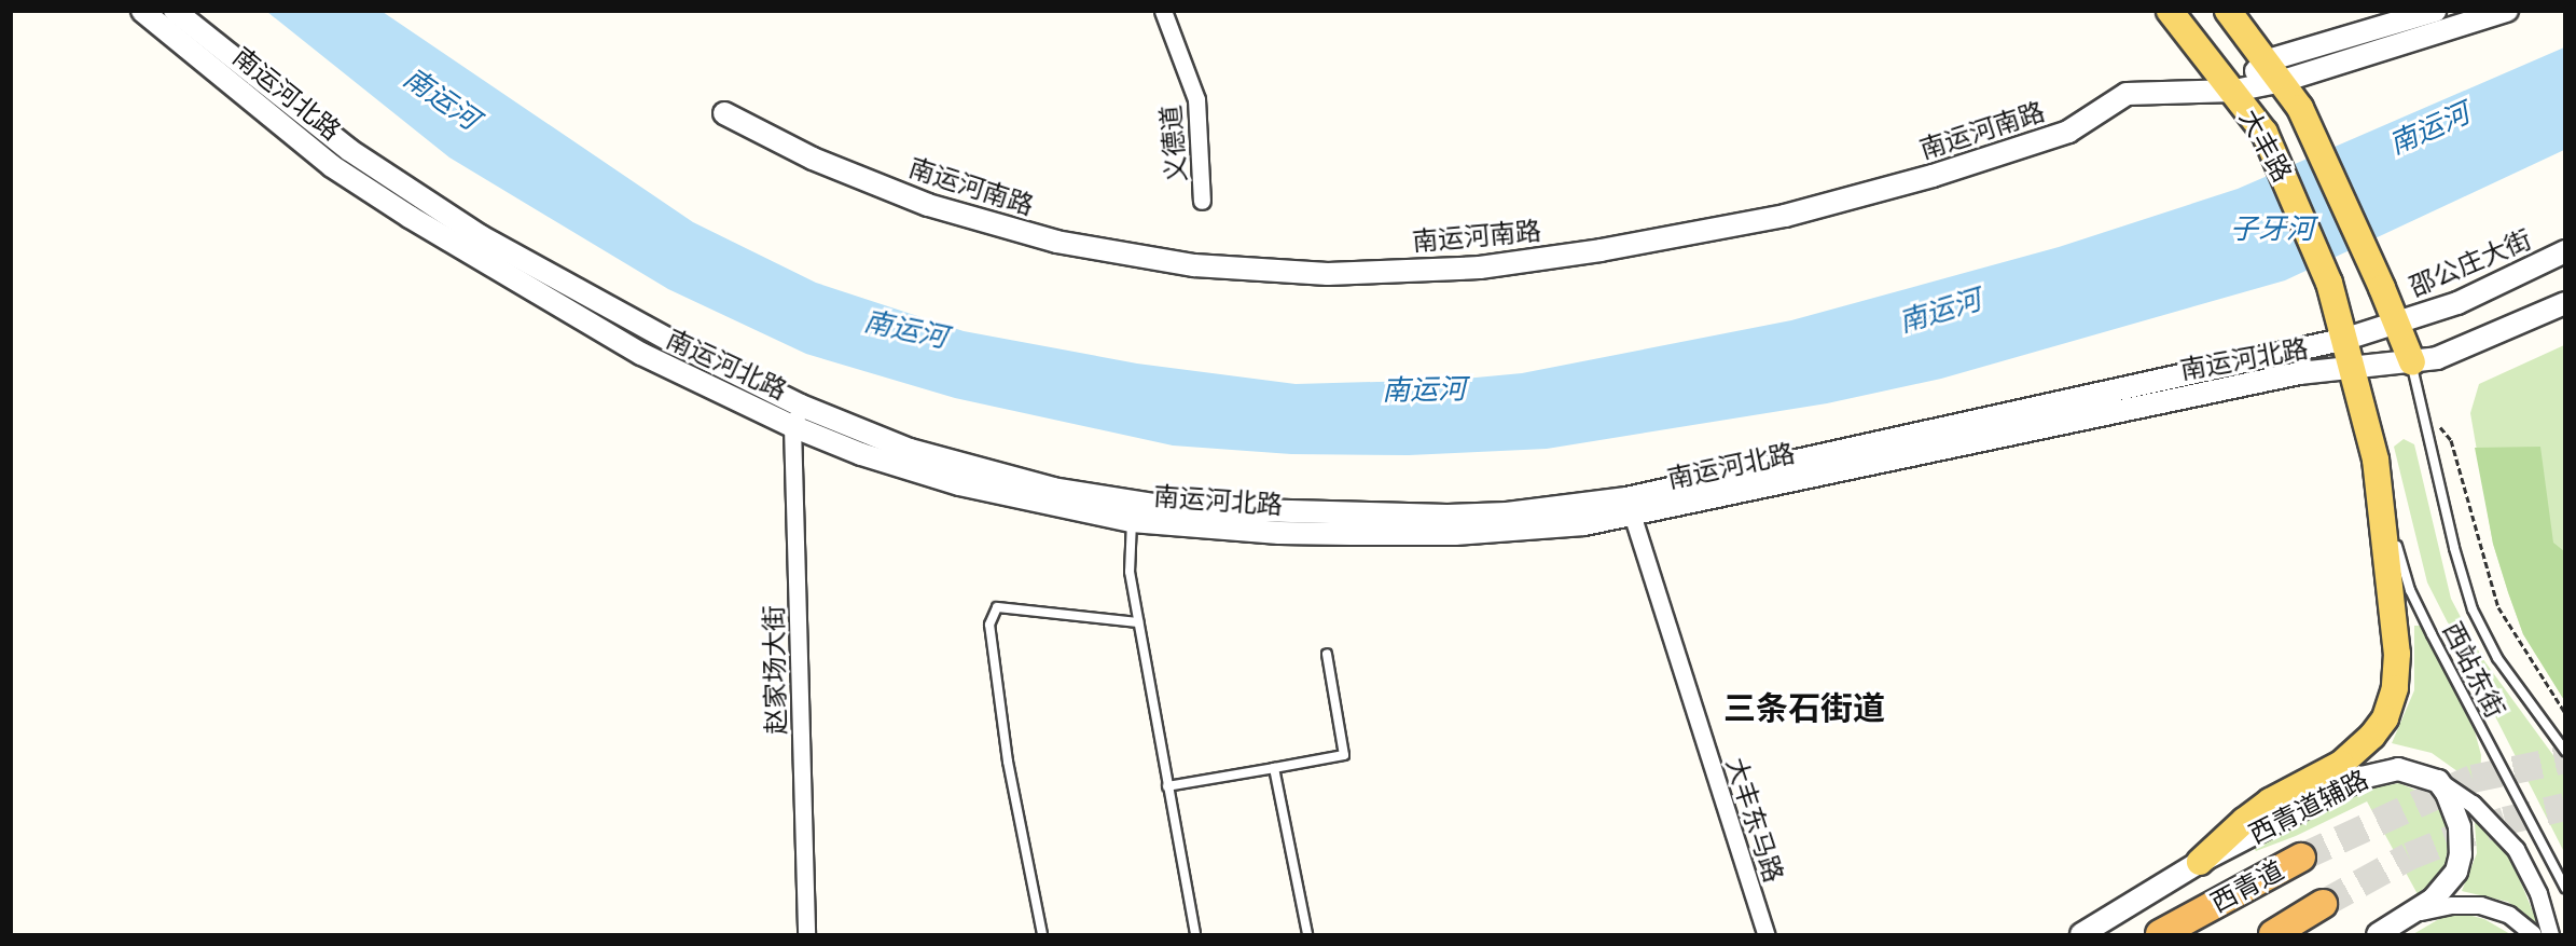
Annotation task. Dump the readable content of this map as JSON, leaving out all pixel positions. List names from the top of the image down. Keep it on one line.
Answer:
{"streets":{"highway":["西青道"],"main road":["大丰路"],"street":["南运河北路","南运河南路","义德道","邵公庄大街","赵家场大街","西青道辅路","大丰东马路"],"lane":["西站东街"]},"crossings":[["南运河北路","大丰路"],["南运河北路","邵公庄大街"],["南运河北路","赵家场大街"],["南运河北路","西站东街"],["南运河北路","大丰东马路"],["南运河南路","大丰路"],["大丰路","邵公庄大街"],["大丰路","西站东街"]],"districts":["三条石街道"],"water":["南运河","子牙河"]}
